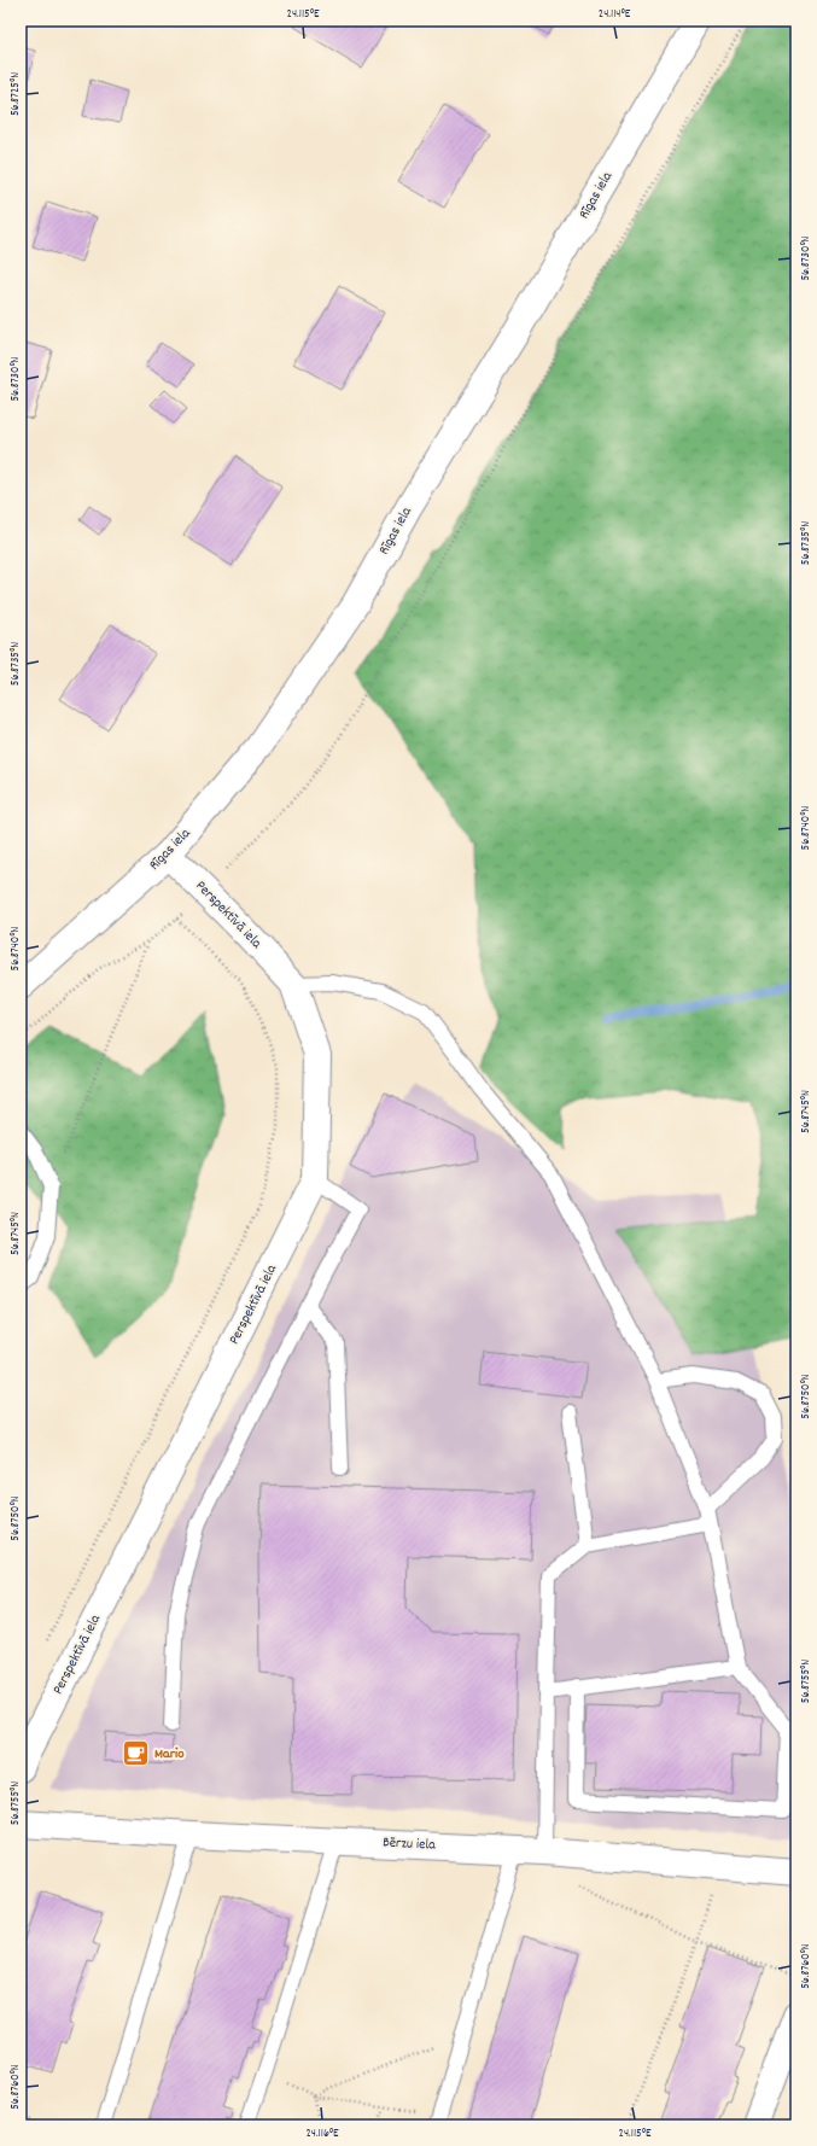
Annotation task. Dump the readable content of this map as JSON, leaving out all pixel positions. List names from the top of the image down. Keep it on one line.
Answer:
{"streets":{"street":["Rīgas iela","Perspektīvā iela","Bērzu iela"]},"crossings":[["Rīgas iela","Perspektīvā iela"]],"places":{"cafe":["Mario"]},"coordinates":["24.115°E","24.114°E","56.8725°N","56.8730°N","56.8735°N","56.8740°N","56.8745°N","56.8750°N","56.8755°N","56.8760°N","24.116°E"]}
